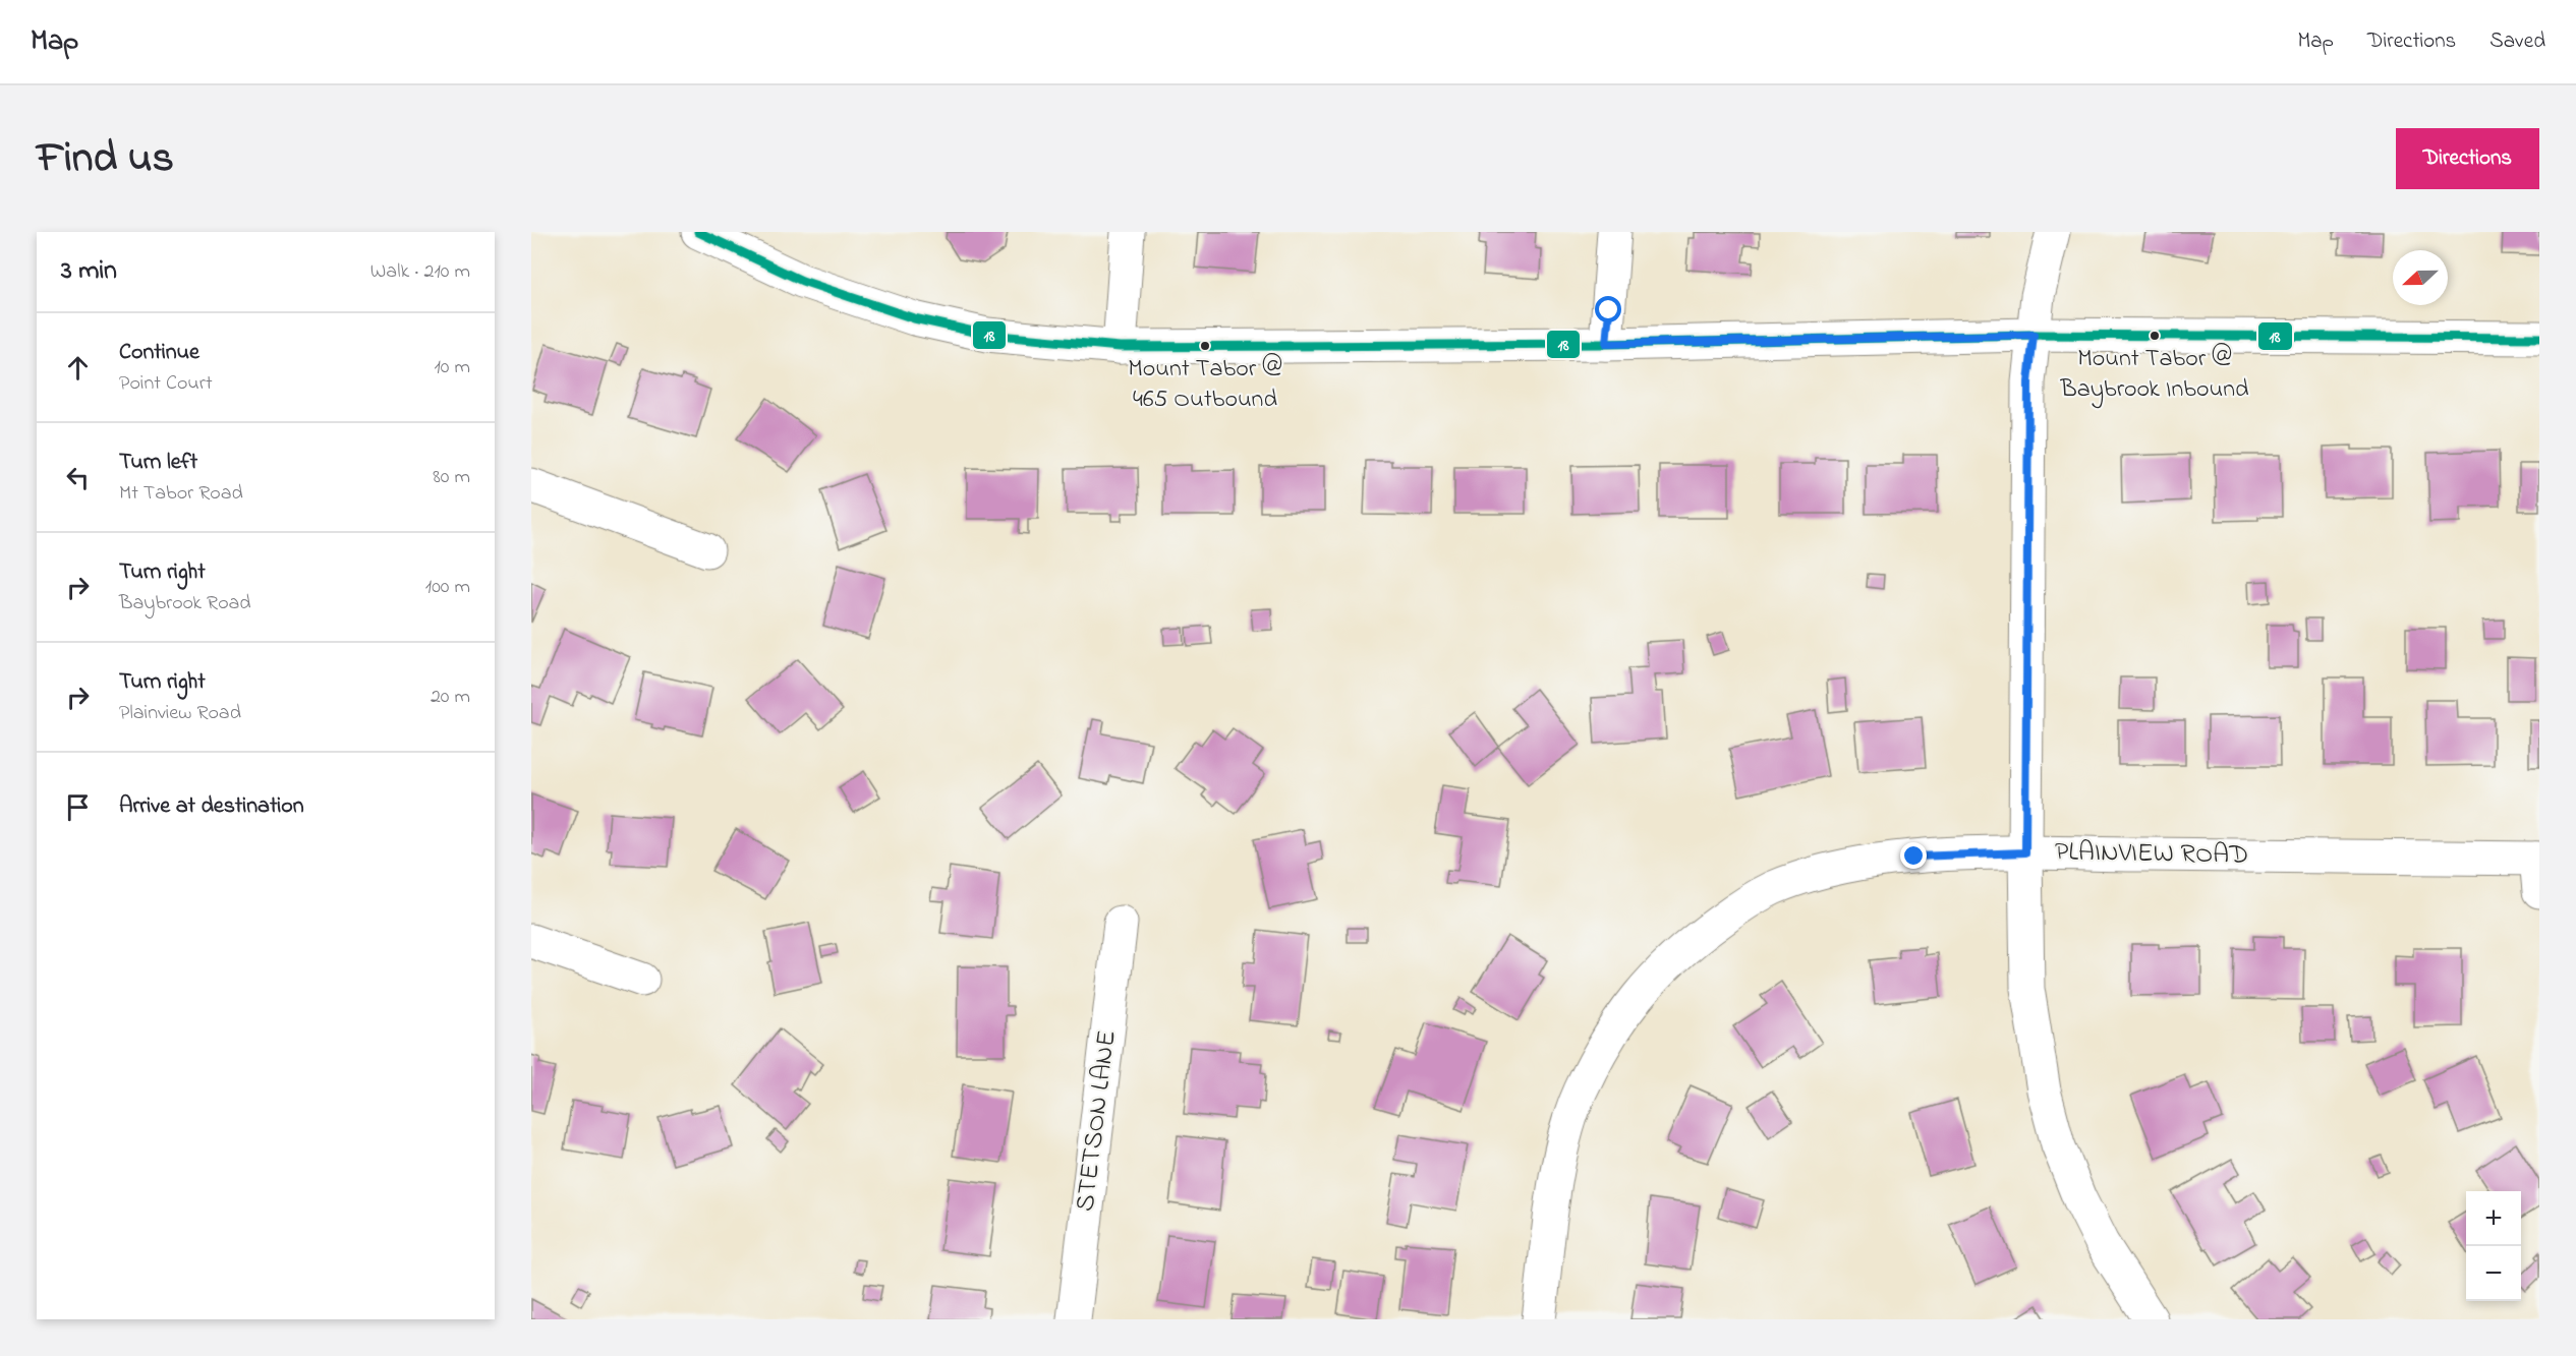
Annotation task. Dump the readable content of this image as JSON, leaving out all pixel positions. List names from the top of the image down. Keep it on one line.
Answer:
{"streets":{"street":["PLAINVIEW ROAD","STETSON LANE"]},"places":["Mount Tabor @ Baybrook Inbound","Mount Tabor @ 465 Outbound"],"lines":["transit line 18"],"north":"left","page":{"header":"Map","nav":["Map","Directions","Saved"],"title":"Find us","buttons":"Directions","heading":["3 min","Walk · 210 m"],"list":[["Continue","Point Court","10 m"],["Turn left","Mt Tabor Road","80 m"],["Turn right","Baybrook Road","100 m"],["Turn right","Plainview Road","20 m"],"Arrive at destination"],"map_buttons":["+","−"]}}
